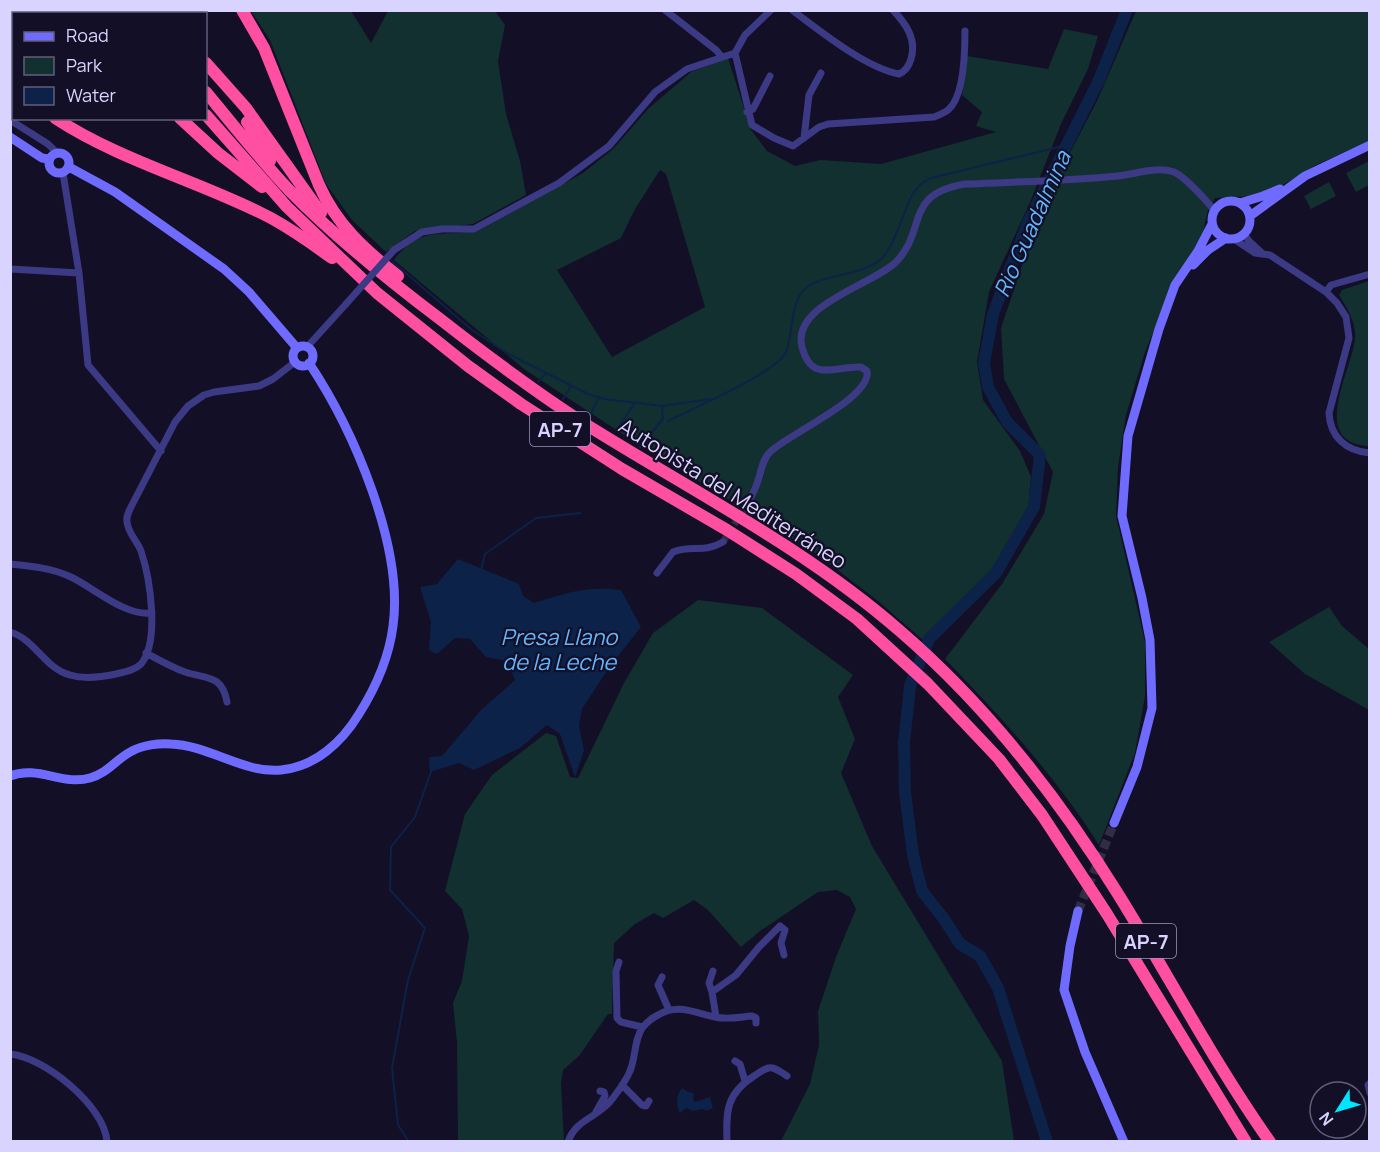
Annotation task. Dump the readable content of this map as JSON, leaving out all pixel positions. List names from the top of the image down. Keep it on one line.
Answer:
{"streets":{"highway":["AP-7","Autopista del Mediterráneo"]},"water":["Rio Guadalmina","Presa Llano de la Leche"],"legend":["Road","Park","Water"],"north":"bottom left"}
